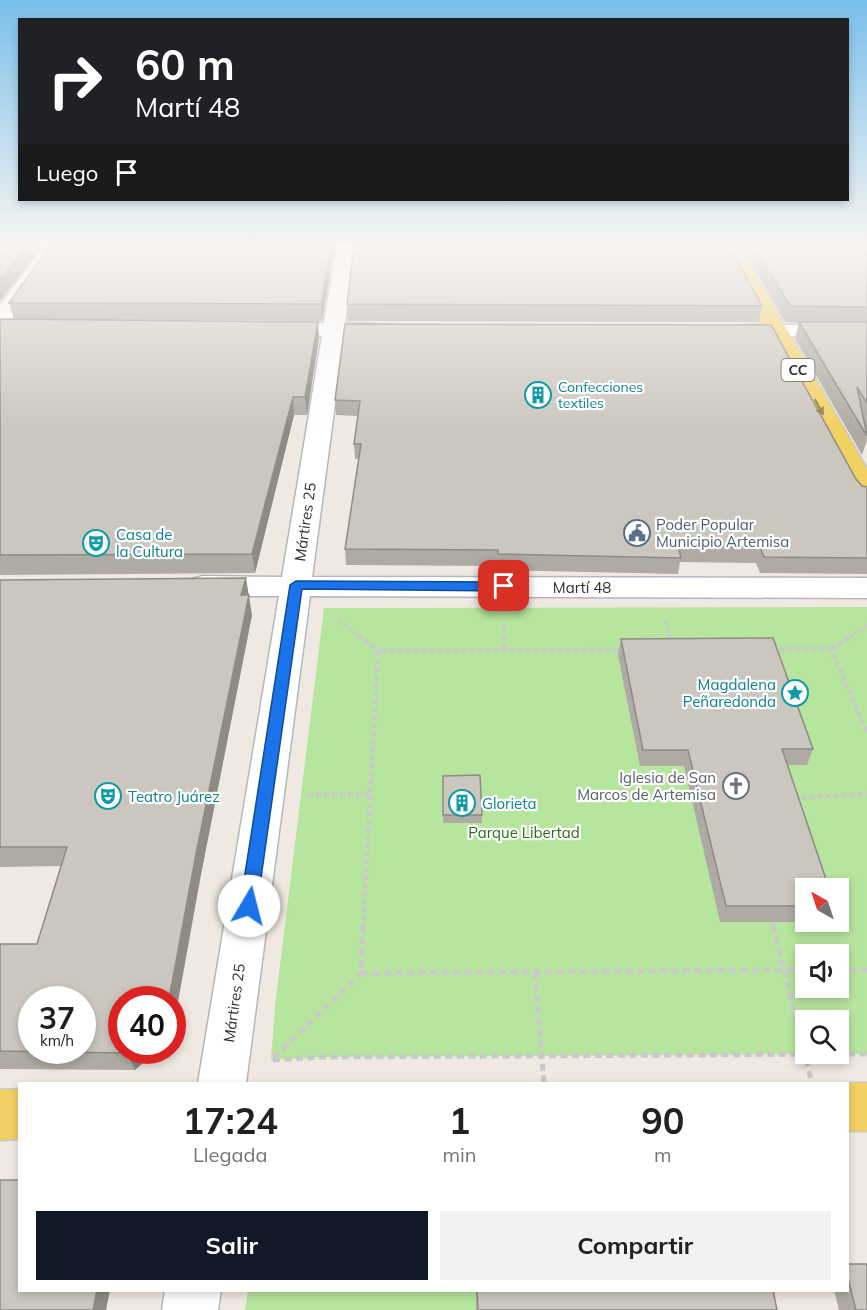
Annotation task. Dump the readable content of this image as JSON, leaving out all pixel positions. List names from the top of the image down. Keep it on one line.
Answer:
{"streets":{"main road":["CC"],"street":["Mártires 25","Martí 48"]},"crossings":[["Mártires 25","Martí 48"]],"parks":["Parque Libertad"],"places":{"building":["Confecciones textiles","Glorieta"],"public building":["Poder Popular Municipio Artemisa"],"theatre":["Casa de la Cultura","Teatro Juárez"],"place":["Magdalena Peñaredonda"],"church":["Iglesia de San Marcos de Artemisa"]},"north":"top left","page":{"turn":["60 m","Martí 48"],"then":"Luego","speed":"37 km/h","limit":"40","eta":["17:24","Llegada","1","min","90","m"],"buttons":["Salir","Compartir"]}}
